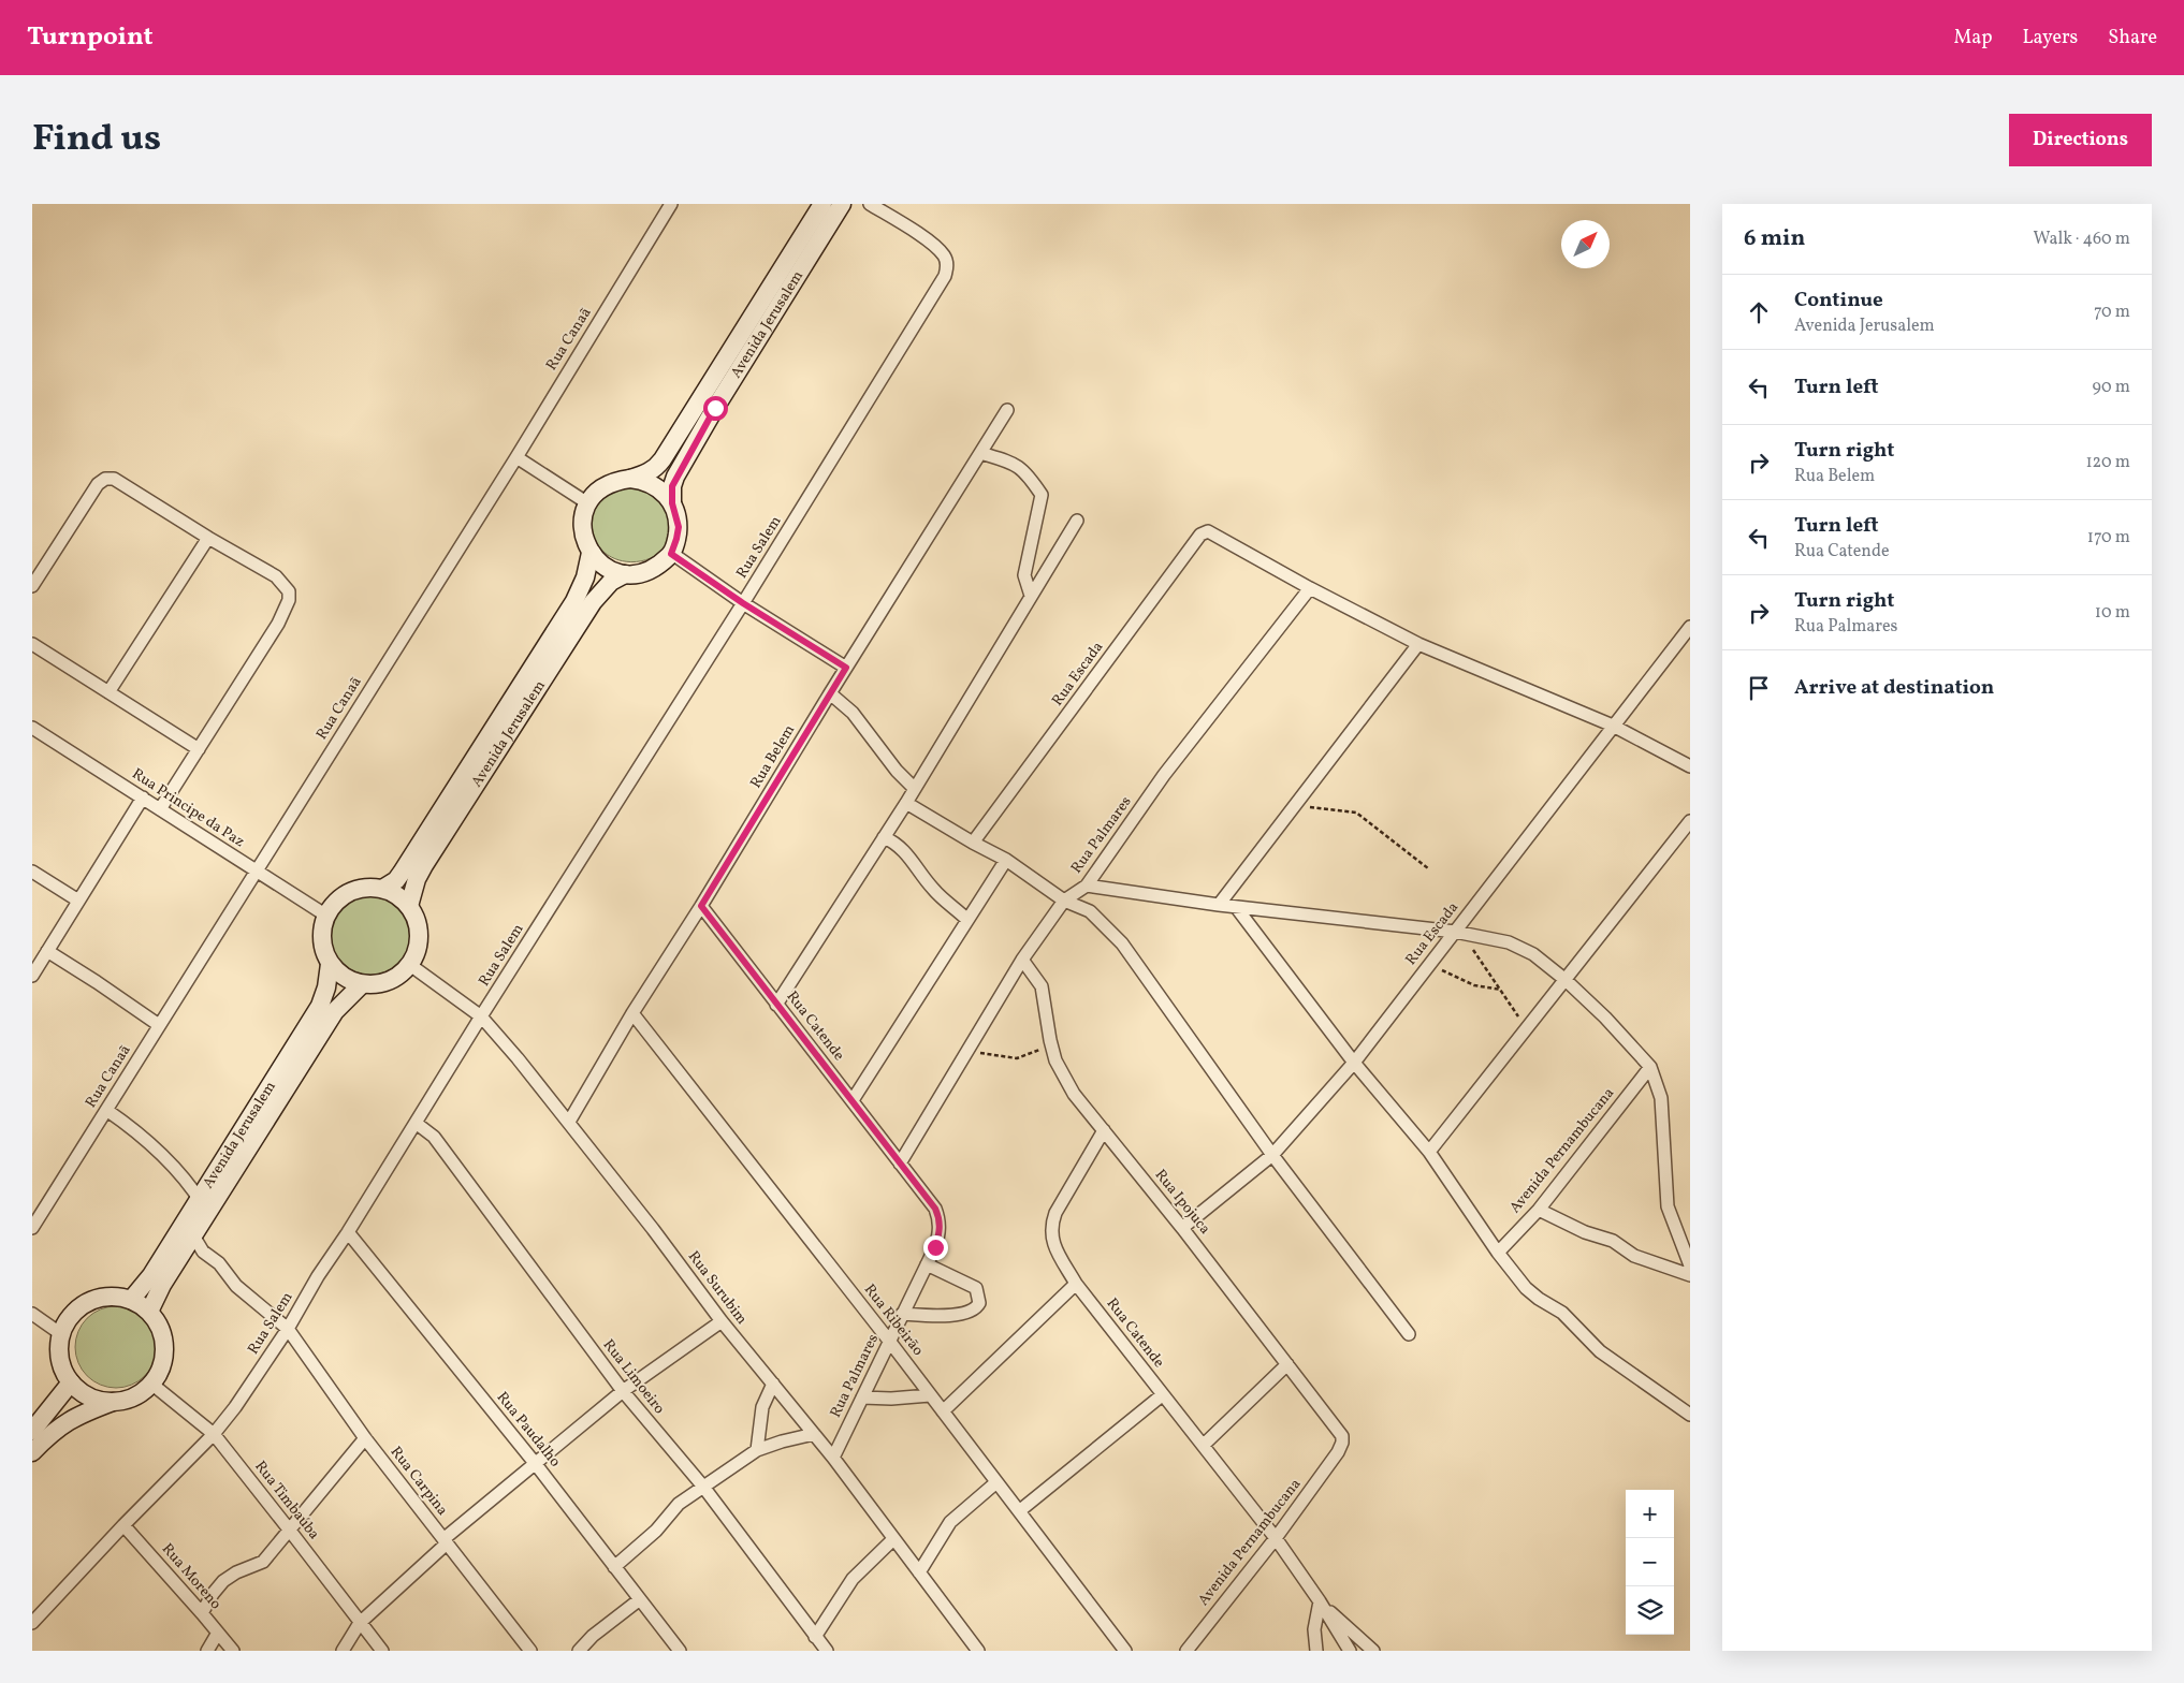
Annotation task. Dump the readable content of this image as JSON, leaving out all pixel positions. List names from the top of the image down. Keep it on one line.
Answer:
{"streets":{"street":["Avenida Jerusalem","Rua Canaã","Rua Salem","Rua Escada","Rua Belem","Rua Principe da Paz","Rua Palmares","Rua Catende","Avenida Pernambucana","Rua Ipojuca","Rua Surubim","Rua Ribeirão","Rua Limoeiro","Rua Paudalho","Rua Carpina","Rua Timbaúba","Rua Moreno"]},"crossings":[["Avenida Jerusalem","Rua Principe da Paz"],["Avenida Jerusalem","Rua Surubim"],["Avenida Jerusalem","Rua Carpina"],["Avenida Jerusalem","Rua Timbaúba"],["Rua Canaã","Rua Principe da Paz"],["Rua Salem","Rua Surubim"],["Rua Salem","Rua Limoeiro"],["Rua Salem","Rua Paudalho"],["Rua Salem","Rua Carpina"],["Rua Salem","Rua Timbaúba"],["Rua Salem","Rua Moreno"],["Rua Escada","Rua Palmares"],["Rua Escada","Rua Ipojuca"],["Rua Belem","Rua Catende"],["Rua Belem","Rua Surubim"],["Rua Belem","Rua Ribeirão"],["Rua Principe da Paz","Rua Surubim"],["Rua Palmares","Rua Catende"],["Rua Palmares","Rua Ipojuca"],["Rua Palmares","Rua Surubim"],["Rua Palmares","Rua Ribeirão"],["Rua Catende","Avenida Pernambucana"],["Rua Catende","Rua Ipojuca"],["Avenida Pernambucana","Rua Ipojuca"]],"north":"top right","page":{"header":"Turnpoint","nav":["Map","Layers","Share"],"title":"Find us","buttons":"Directions","heading":["6 min","Walk · 460 m"],"list":[["Continue","Avenida Jerusalem","70 m"],["Turn left","90 m"],["Turn right","Rua Belem","120 m"],["Turn left","Rua Catende","170 m"],["Turn right","Rua Palmares","10 m"],"Arrive at destination"],"map_buttons":["+","−"]}}
